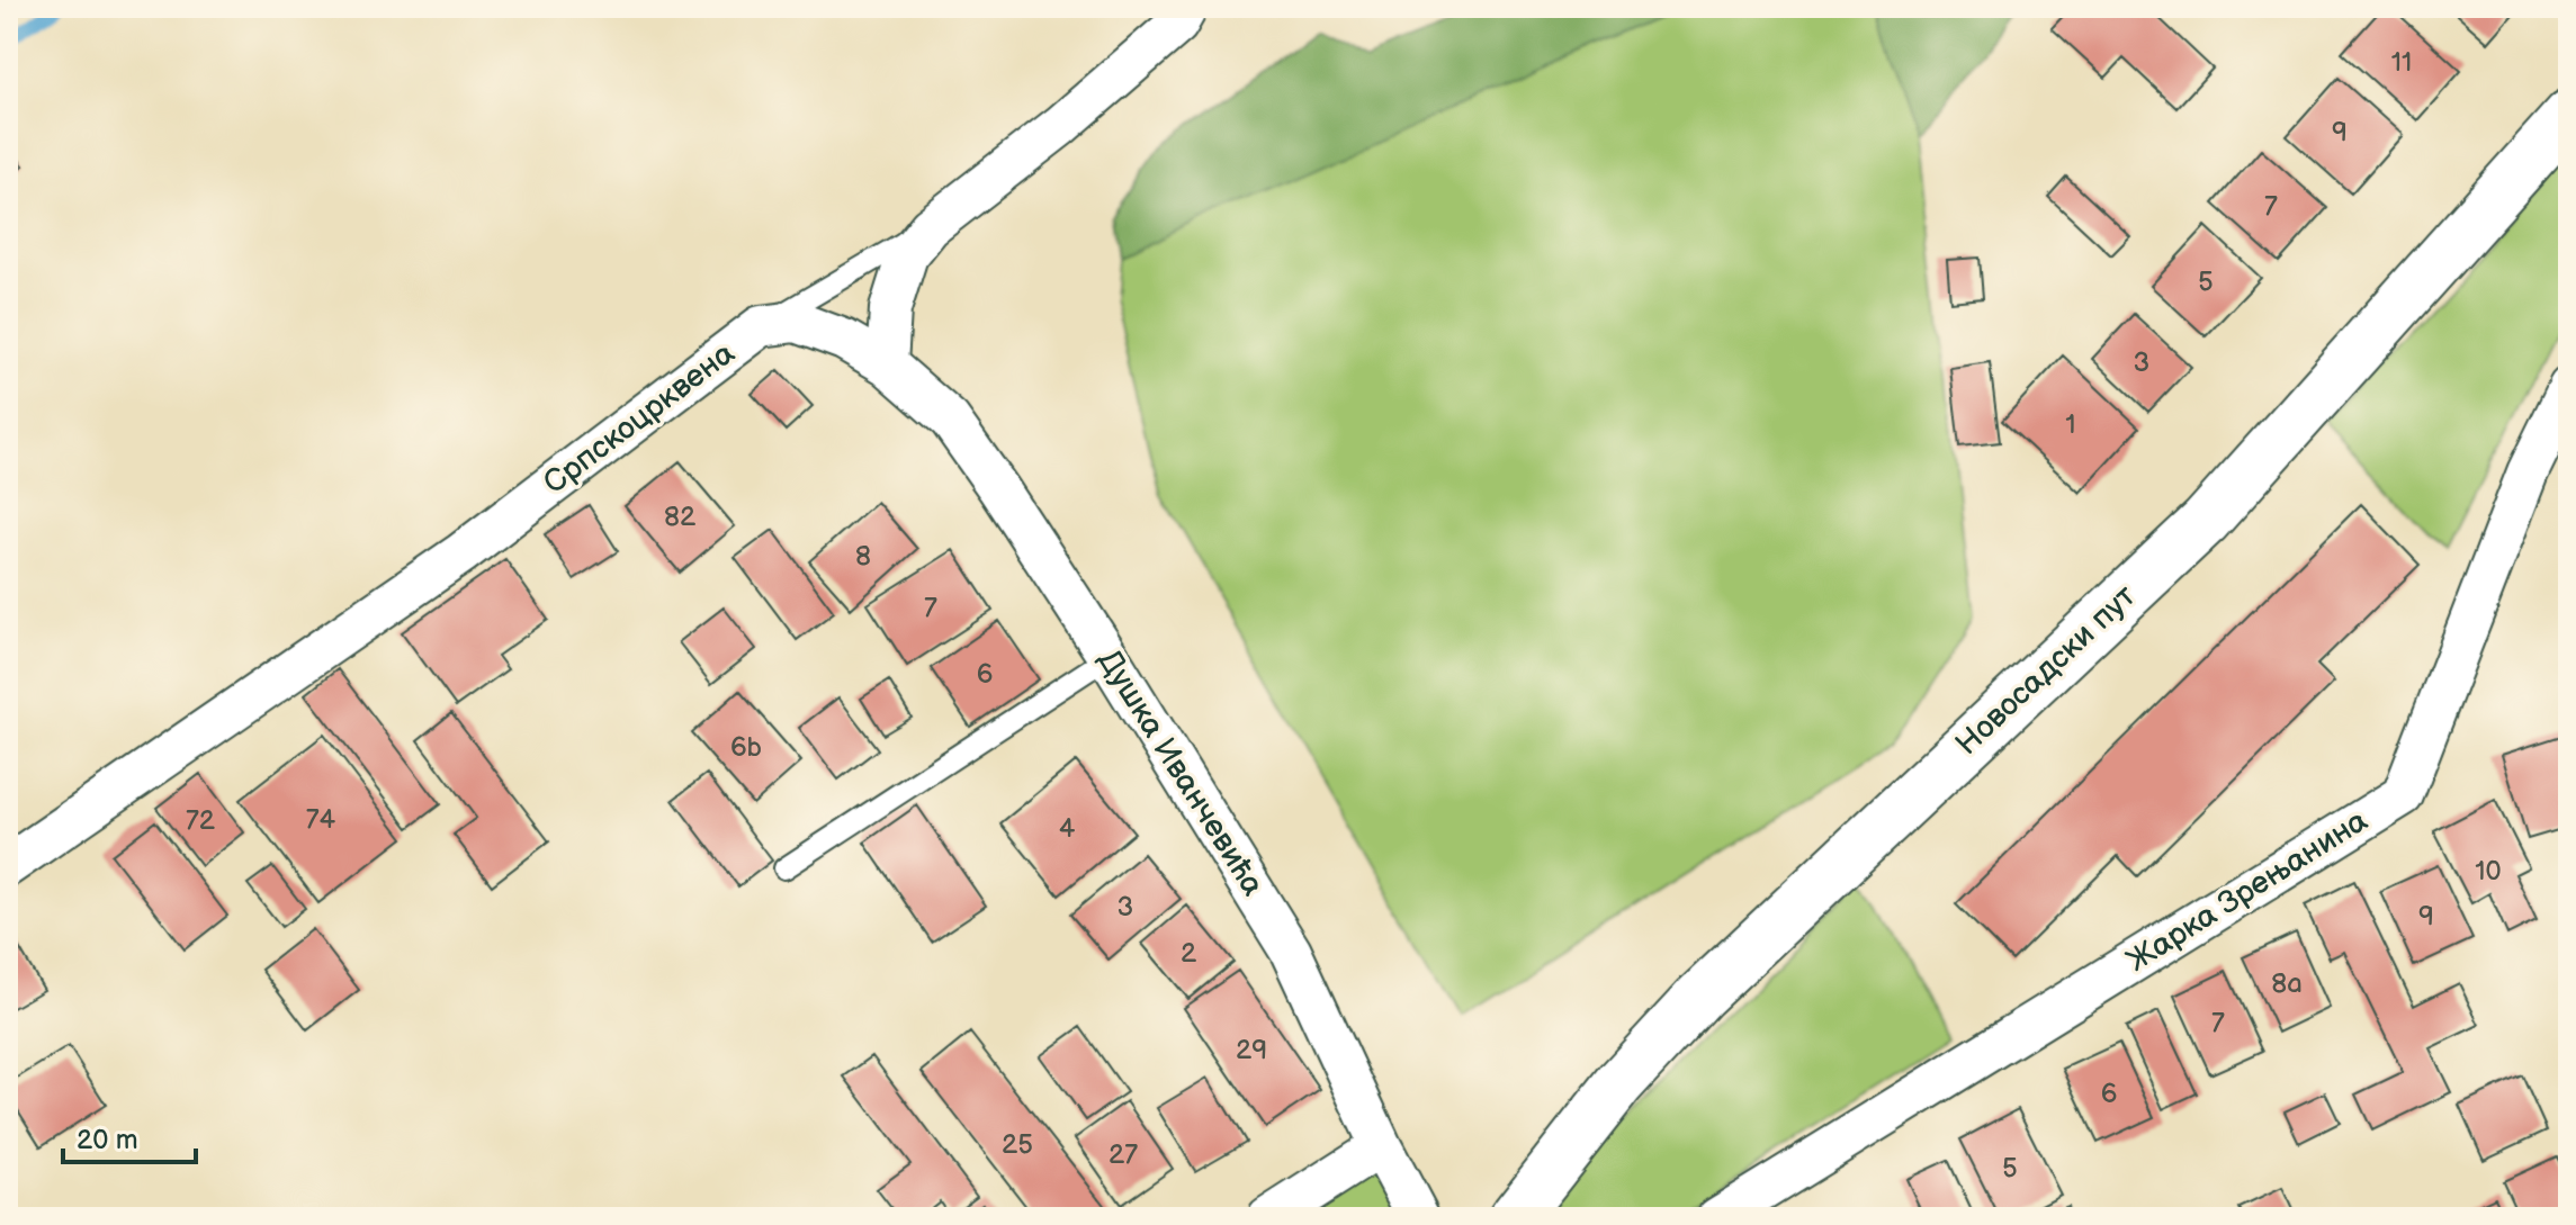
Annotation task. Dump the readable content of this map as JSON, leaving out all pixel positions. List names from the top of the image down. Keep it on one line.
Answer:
{"streets":{"main road":["Новосадски пут"],"street":["Српскоцрквена","Душка Иванчевића","Жарка Зрењанина"]},"crossings":[["Српскоцрквена","Душка Иванчевића"]],"house_numbers":["11","9","7","5","3","1","82","8","7","6","6b","74","72","4","10","3","9","2","8a","7","29","6","25","27","5"],"scale_bar":"20 m"}
